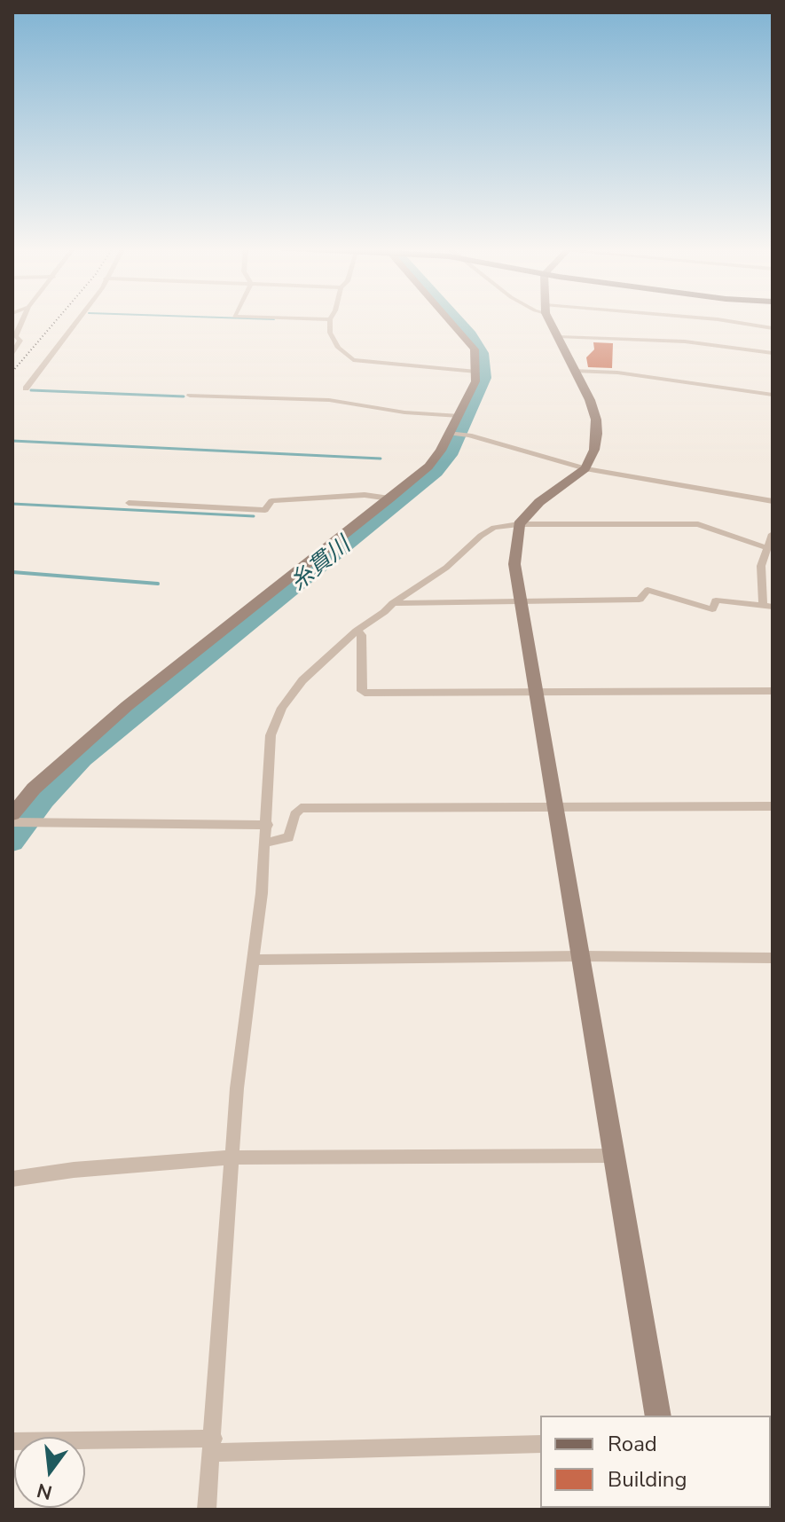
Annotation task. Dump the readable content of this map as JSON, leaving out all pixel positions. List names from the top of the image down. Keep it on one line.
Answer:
{"water":["糸貫川"],"legend":["Road","Building"],"north":"bottom"}
